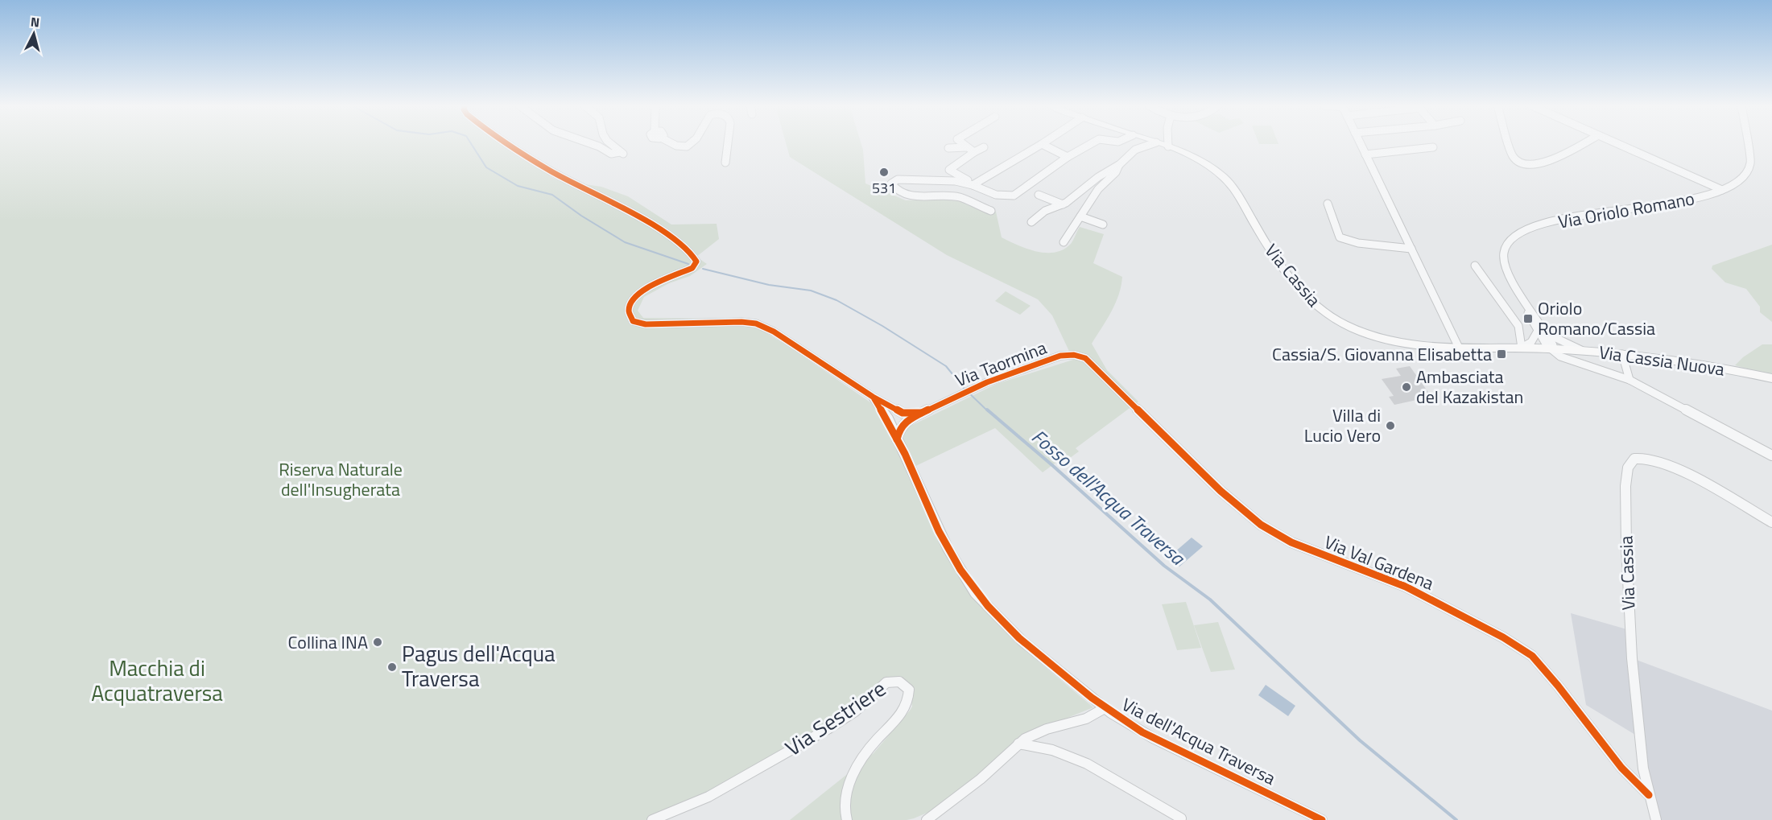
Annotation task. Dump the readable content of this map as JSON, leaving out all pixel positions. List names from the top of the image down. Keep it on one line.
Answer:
{"streets":{"main road":["Via Cassia","Via Cassia Nuova"],"street":["Via Oriolo Romano","Via Taormina","Via Val Gardena","Via Sestriere","Via dell'Acqua Traversa"]},"crossings":[["Via Oriolo Romano","Via Cassia"],["Via Oriolo Romano","Via Cassia Nuova"],["Via Cassia","Via Cassia Nuova"],["Via Cassia","Via Val Gardena"],["Via Taormina","Via Val Gardena"],["Via Taormina","Via dell'Acqua Traversa"]],"water":["Fosso dell'Acqua Traversa"],"parks":["Riserva Naturale dell'Insugherata","Macchia di Acquatraversa"],"places":{"other":["531","Ambasciata del Kazakistan","Villa di Lucio Vero","Collina INA","Pagus dell'Acqua Traversa"],"transit":["Oriolo Romano/Cassia","Cassia/S. Giovanna Elisabetta"]},"north":"top"}
